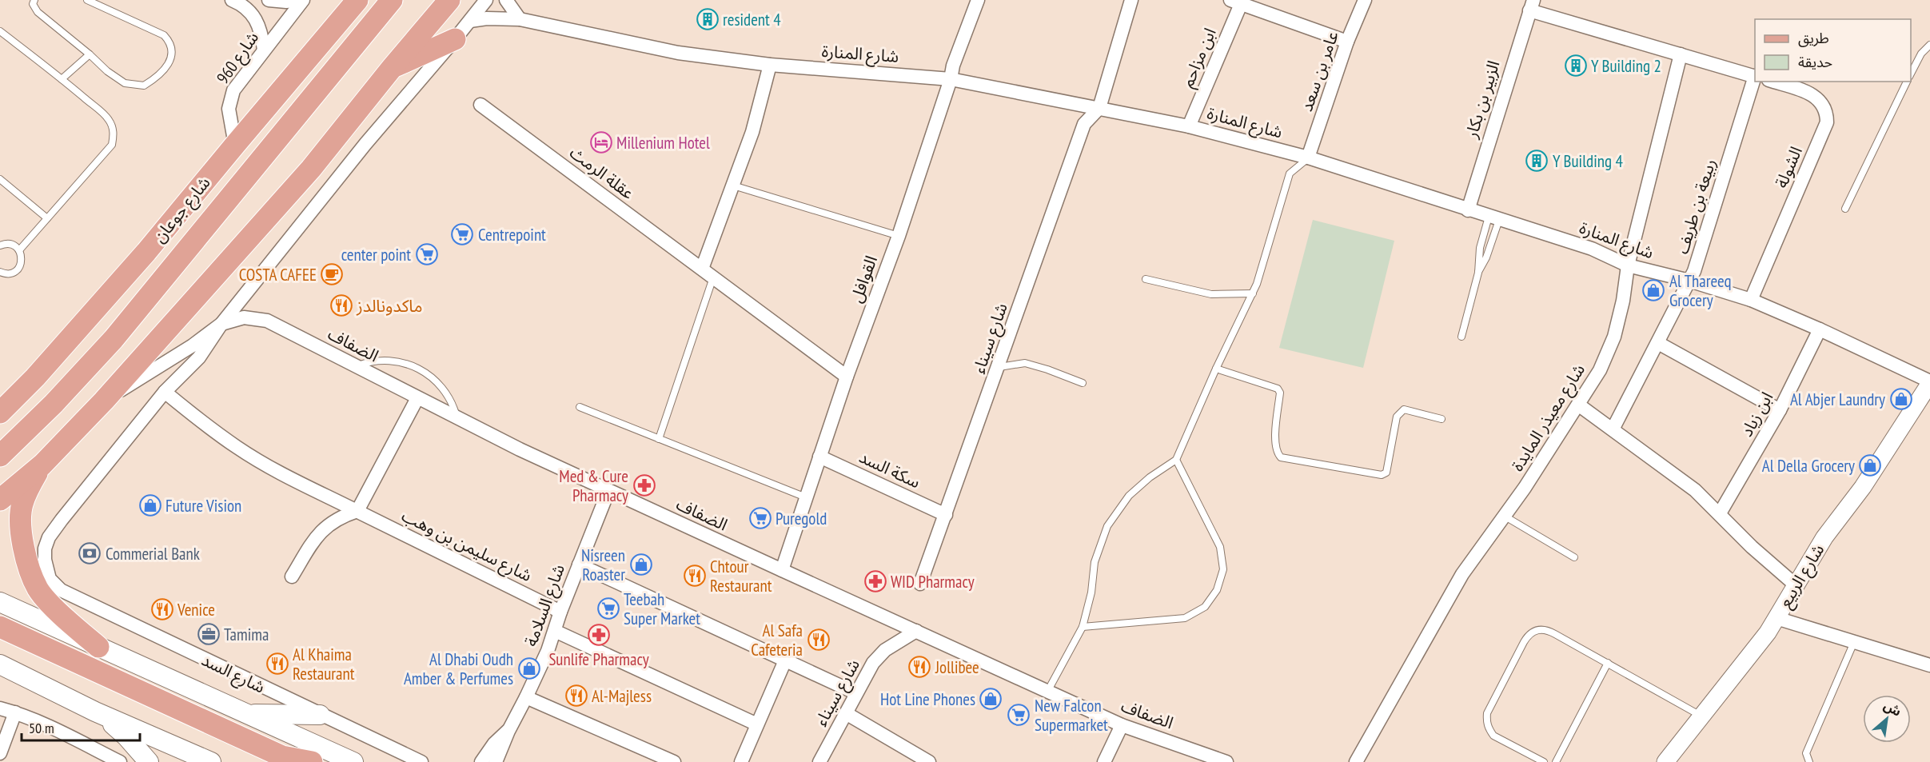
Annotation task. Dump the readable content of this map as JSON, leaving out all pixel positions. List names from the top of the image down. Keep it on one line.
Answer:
{"streets":{"main road":["شارع جوعان","شارع السد"],"street":["شارع المنارة","شارع 960","ابن مزاحم","عامر بن سعد","الزبير بن بكار","الشولة","عقلة الرمث","ربيعة بن طريف","القوافل","شارع سيناء","الضفاف","ابن زياد","شارع معيذر المايدة","سكة السد","شارع سليمن بن وهب","شارع الربيع","شارع السلامة"]},"crossings":[["شارع المنارة","ابن مزاحم"],["شارع المنارة","عامر بن سعد"],["شارع المنارة","الزبير بن بكار"],["شارع المنارة","الشولة"],["شارع المنارة","ربيعة بن طريف"],["شارع المنارة","القوافل"],["شارع المنارة","شارع سيناء"],["شارع المنارة","ابن زياد"],["شارع المنارة","شارع معيذر المايدة"],["شارع المنارة","شارع الربيع"],["شارع 960","شارع جوعان"],["ابن مزاحم","عامر بن سعد"],["عقلة الرمث","القوافل"],["القوافل","الضفاف"],["القوافل","سكة السد"],["شارع سيناء","الضفاف"],["شارع سيناء","سكة السد"],["الضفاف","شارع السلامة"],["شارع سليمن بن وهب","شارع السلامة"],["شارع سليمن بن وهب","شارع السد"]],"places":{"building":["resident 4","Y Building 2","Y Building 4"],"hotel":["Millenium Hotel"],"supermarket":["Centrepoint","center point","Puregold","Teebah Super Market","New Falcon Supermarket"],"cafe":["COSTA CAFEE"],"shop":["Al Thareeq Grocery","Al Abjer Laundry","Al Della Grocery","Future Vision","Nisreen Roaster","Al Dhabi Oudh Amber & Perfumes","Hot Line Phones"],"restaurant":["ماكدونالدز","Chtour Restaurant","Venice","Al Safa Cafeteria","Al Khaima Restaurant","Jollibee","Al-Majless"],"pharmacy":["Med & Cure Pharmacy","WID Pharmacy","Sunlife Pharmacy"],"bank":["Commerial Bank"],"office":["Tamima"]},"legend":["طريق","حديقة"],"scale_bar":"50 m","north":"top right"}
